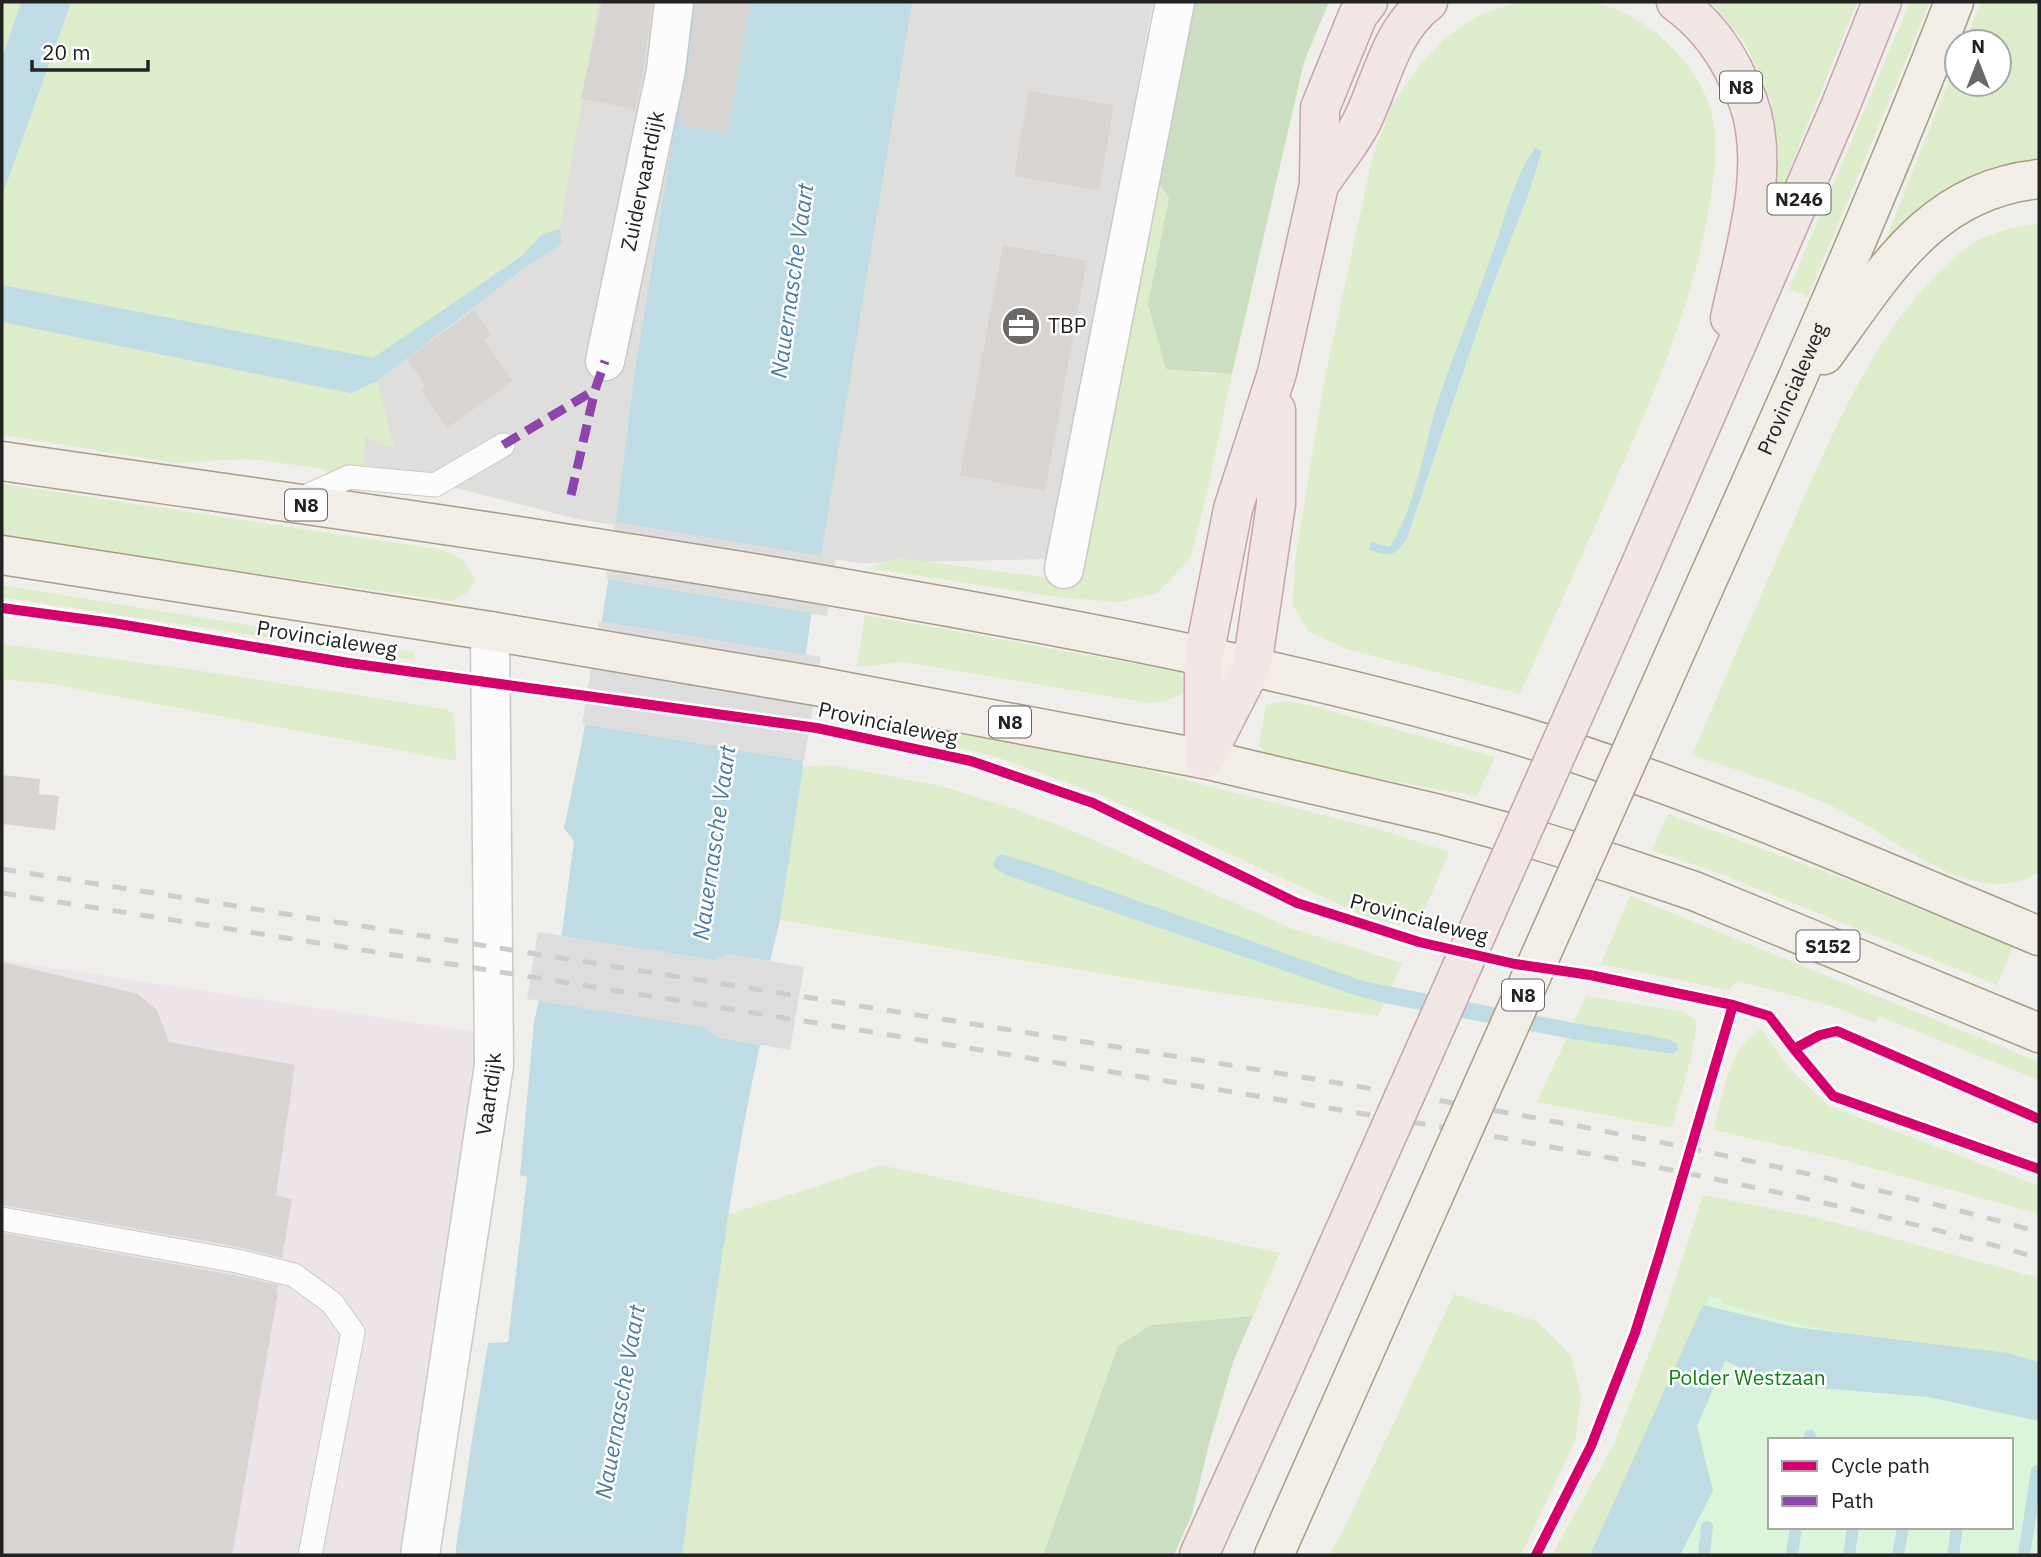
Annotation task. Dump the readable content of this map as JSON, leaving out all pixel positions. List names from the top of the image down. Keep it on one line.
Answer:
{"streets":{"highway":["N8","N246","Provincialeweg"],"main road":["S152"],"street":["Zuidervaartdijk","Vaartdijk"]},"crossings":[["N8","Provincialeweg"],["Provincialeweg","Vaartdijk"]],"water":["Nauernasche Vaart"],"parks":["Polder Westzaan"],"places":{"office":["TBP"]},"legend":["Cycle path","Path"],"scale_bar":"20 m","north":"top"}
